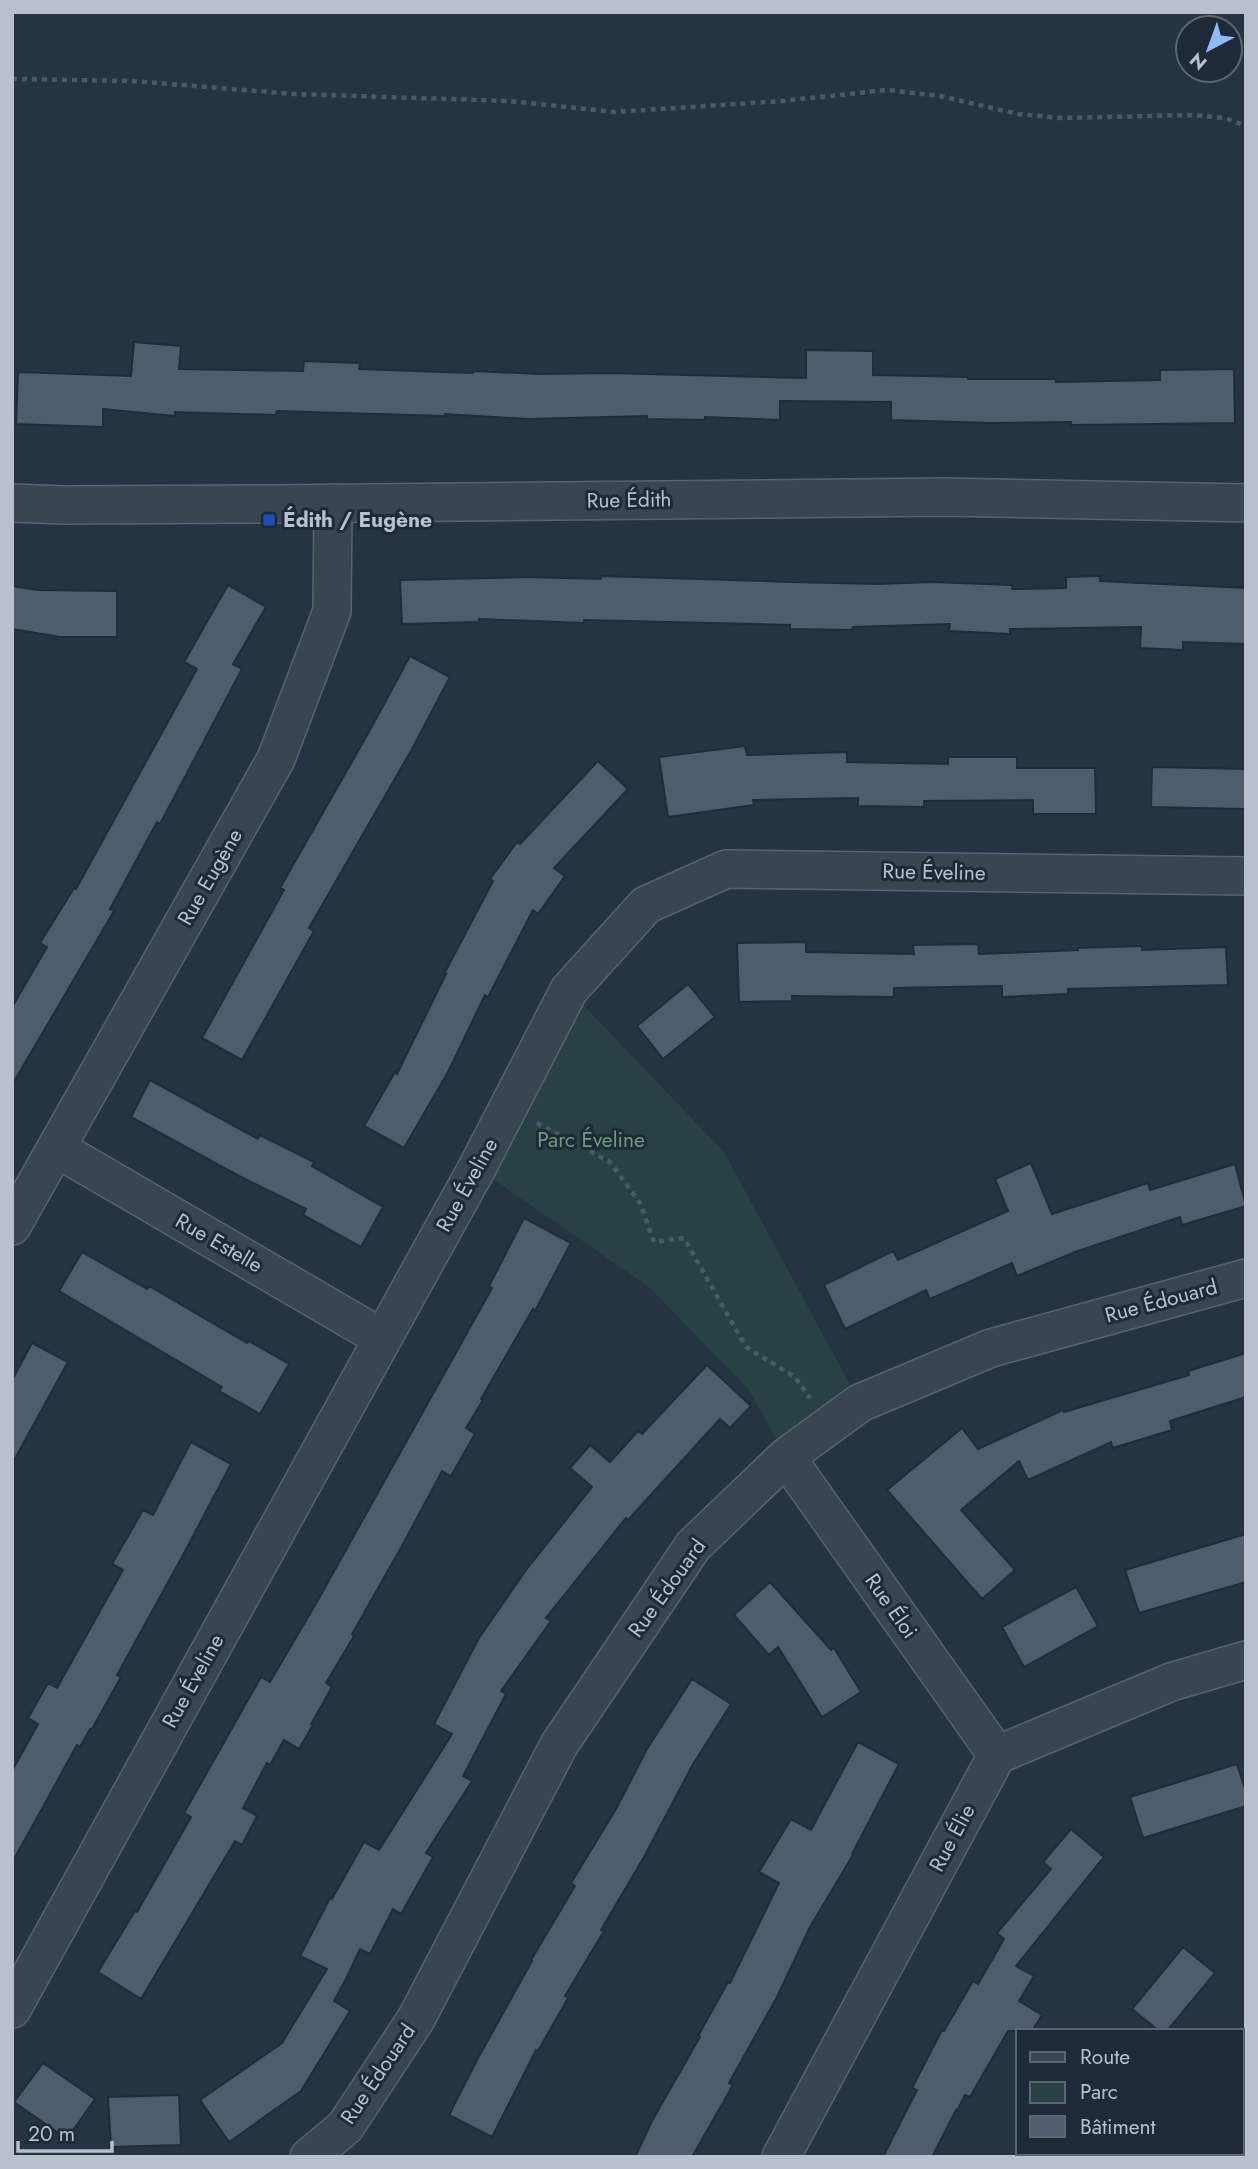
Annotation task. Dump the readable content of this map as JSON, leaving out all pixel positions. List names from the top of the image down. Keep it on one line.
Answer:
{"streets":{"street":["Rue Édith","Rue Éveline","Rue Eugène","Rue Estelle","Rue Édouard","Rue Éloi","Rue Élie"]},"crossings":[["Rue Édith","Rue Eugène"],["Rue Éveline","Rue Estelle"],["Rue Eugène","Rue Estelle"],["Rue Édouard","Rue Éloi"],["Rue Éloi","Rue Élie"]],"parks":["Parc Éveline"],"places":{"transit":["Édith / Eugène"]},"legend":["Route","Parc","Bâtiment"],"scale_bar":"20 m","north":"bottom left"}
